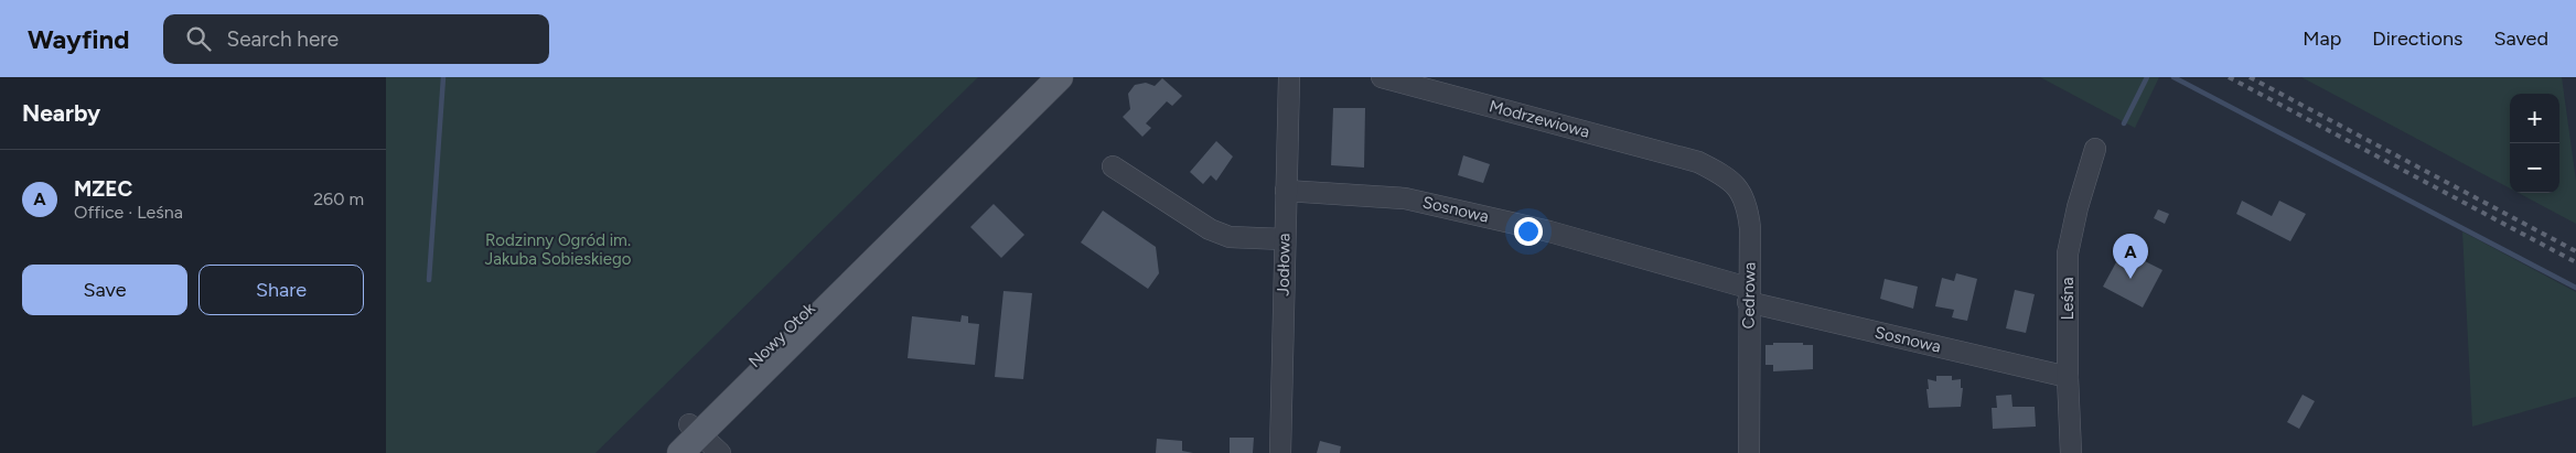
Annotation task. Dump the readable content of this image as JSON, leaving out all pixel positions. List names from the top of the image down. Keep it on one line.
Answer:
{"streets":{"main road":["Nowy Otok"],"street":["Modrzewiowa","Sosnowa","Jodłowa","Cedrowa","Leśna"]},"crossings":[["Modrzewiowa","Cedrowa"],["Sosnowa","Jodłowa"],["Sosnowa","Cedrowa"],["Sosnowa","Leśna"]],"parks":["Rodzinny Ogród im. Jakuba Sobieskiego"],"page":{"header":"Wayfind","search":"Search here","nav":["Map","Directions","Saved"],"heading":"Nearby","map_buttons":["+","−"],"list":[{"mark":"A","name":"MZEC","note":"Office · Leśna","value":"260 m"}],"pins":"A","buttons":["Save","Share"]}}
